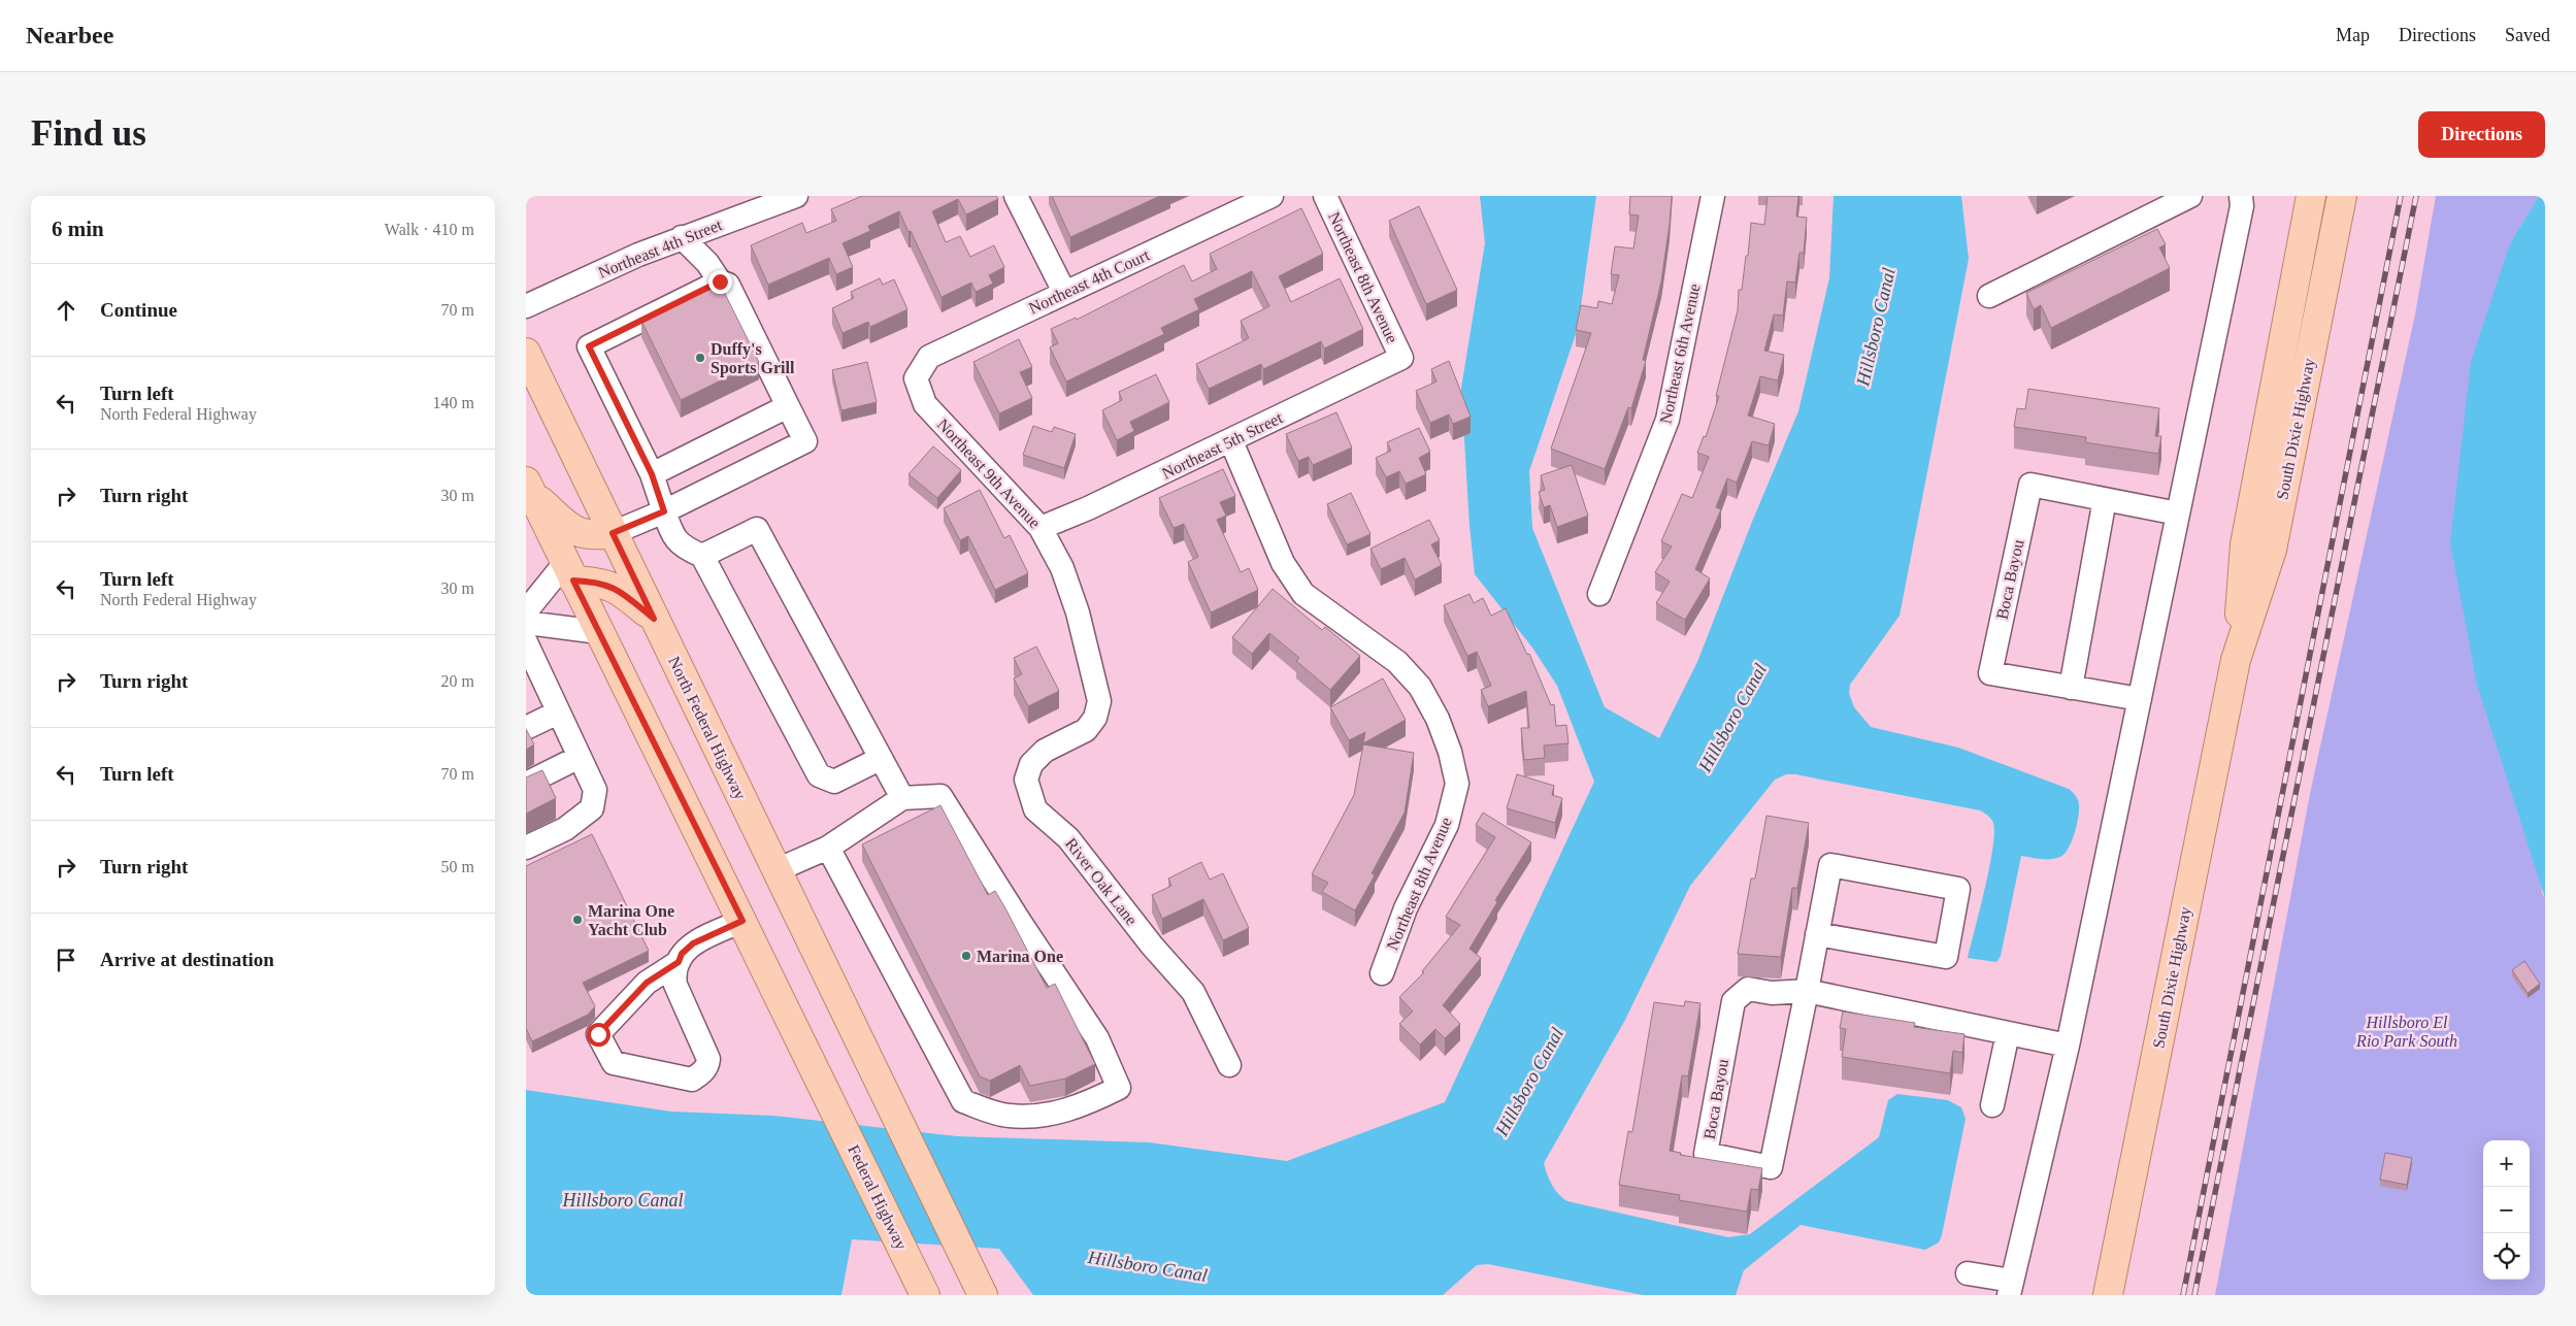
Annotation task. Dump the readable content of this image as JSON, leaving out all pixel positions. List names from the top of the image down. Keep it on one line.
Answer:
{"streets":{"main road":["South Dixie Highway","North Federal Highway","Federal Highway"],"street":["Northeast 4th Street","Northeast 8th Avenue","Northeast 4th Court","Northeast 6th Avenue","Northeast 5th Street","Northeast 9th Avenue","Boca Bayou","River Oak Lane"]},"crossings":[["Northeast 8th Avenue","Northeast 5th Street"],["Northeast 4th Court","Northeast 9th Avenue"],["Northeast 5th Street","Northeast 9th Avenue"],["Northeast 9th Avenue","River Oak Lane"]],"water":["Hillsboro Canal"],"parks":["Hillsboro El Rio Park South"],"places":["Duffy's Sports Grill","Marina One Yacht Club","Marina One"],"page":{"header":"Nearbee","nav":["Map","Directions","Saved"],"buttons":"Directions","title":"Find us","heading":["6 min","Walk · 410 m"],"list":[["Continue","70 m"],["Turn left","North Federal Highway","140 m"],["Turn right","30 m"],["Turn left","North Federal Highway","30 m"],["Turn right","20 m"],["Turn left","70 m"],["Turn right","50 m"],"Arrive at destination"],"map_buttons":["+","−"]}}
